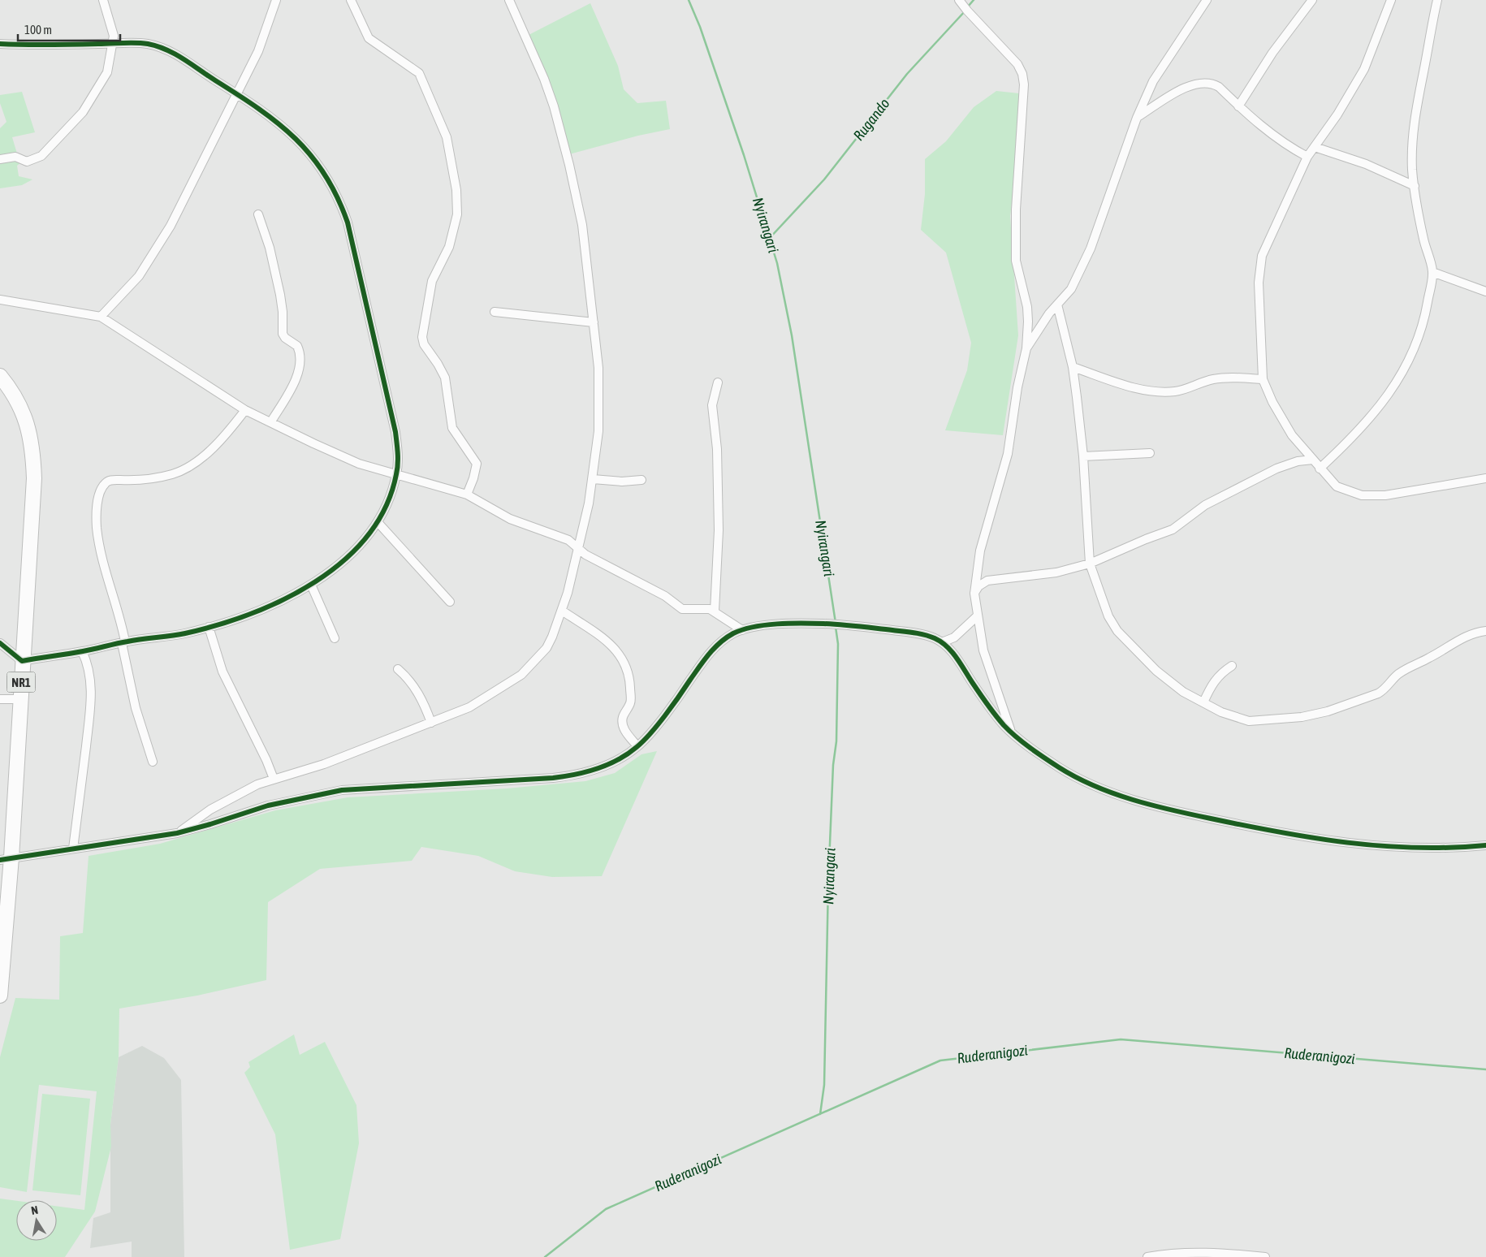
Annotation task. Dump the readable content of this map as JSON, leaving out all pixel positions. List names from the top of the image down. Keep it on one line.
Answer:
{"streets":{"highway":["NR1"]},"water":["Rugando","Nyirangari","Ruderanigozi"],"scale_bar":"100 m","north":"top"}
